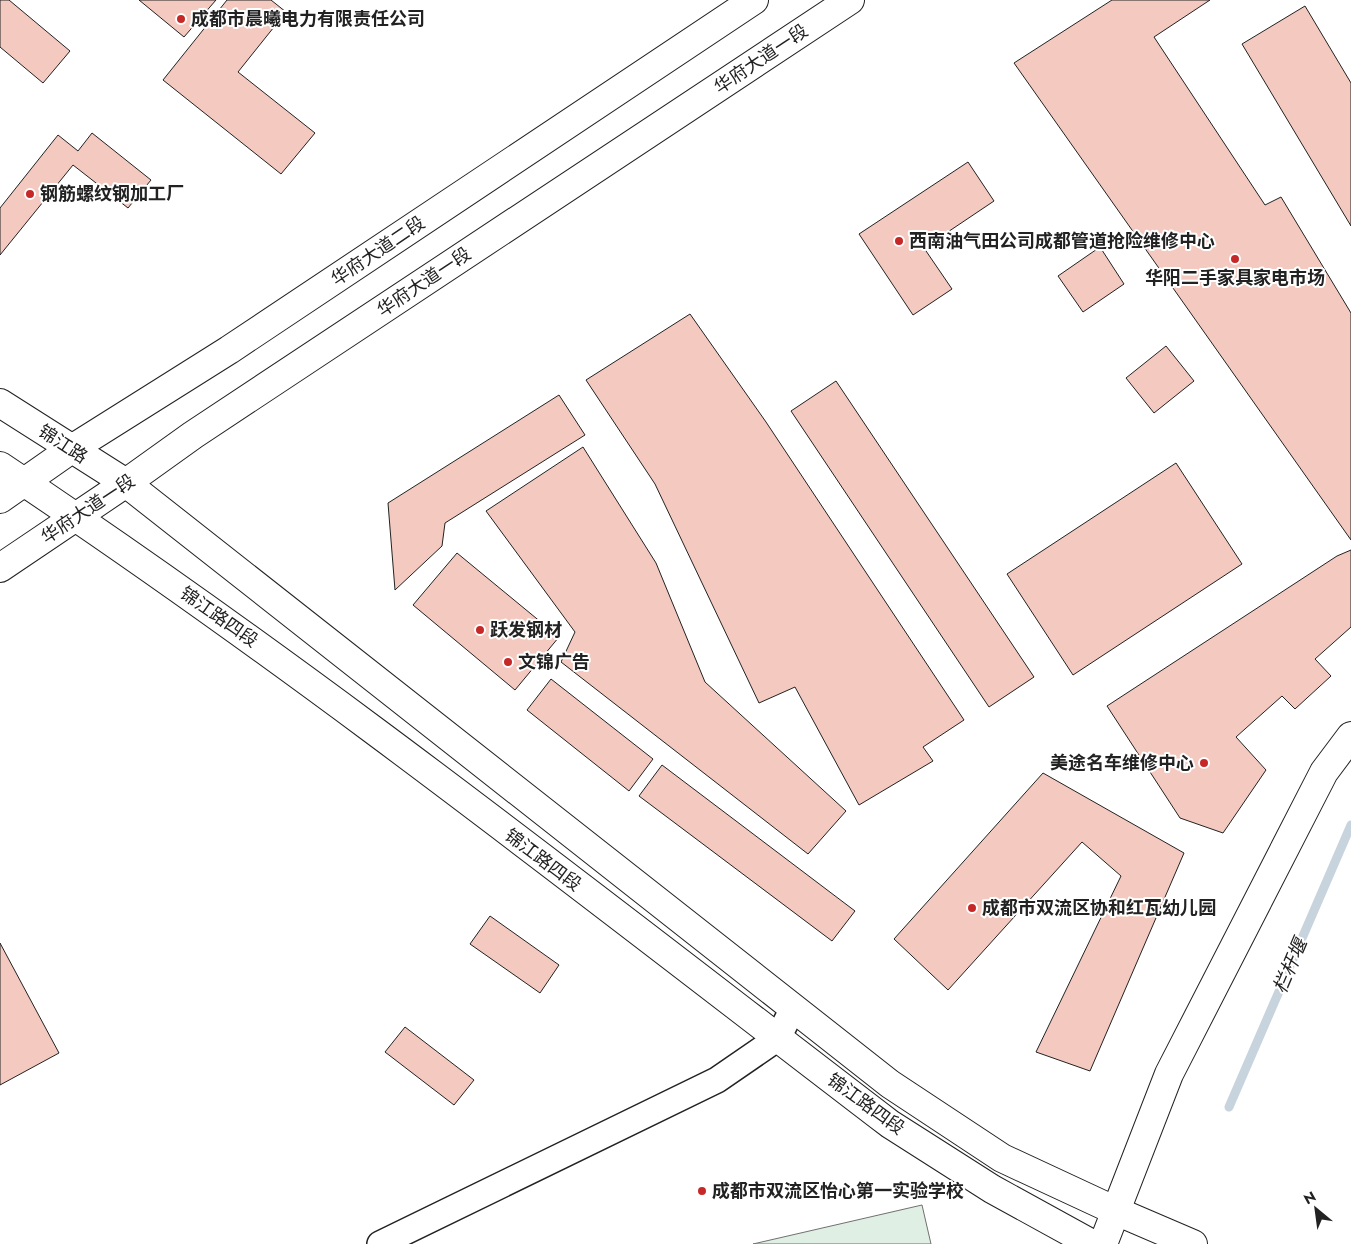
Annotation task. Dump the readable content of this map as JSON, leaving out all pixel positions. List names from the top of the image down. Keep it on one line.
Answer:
{"streets":{"street":["华府大道一段","华府大道二段","锦江路","锦江路四段"]},"crossings":[["华府大道一段","锦江路"],["华府大道一段","锦江路四段"],["华府大道二段","锦江路"],["华府大道二段","锦江路四段"],["锦江路","锦江路四段"]],"water":["栏杆堰"],"places":["成都市晨曦电力有限责任公司","钢筋螺纹钢加工厂","西南油气田公司成都管道抢险维修中心","华阳二手家具家电市场","跃发钢材","文锦广告","美途名车维修中心","成都市双流区协和红瓦幼儿园","成都市双流区怡心第一实验学校"],"north":"top left"}
